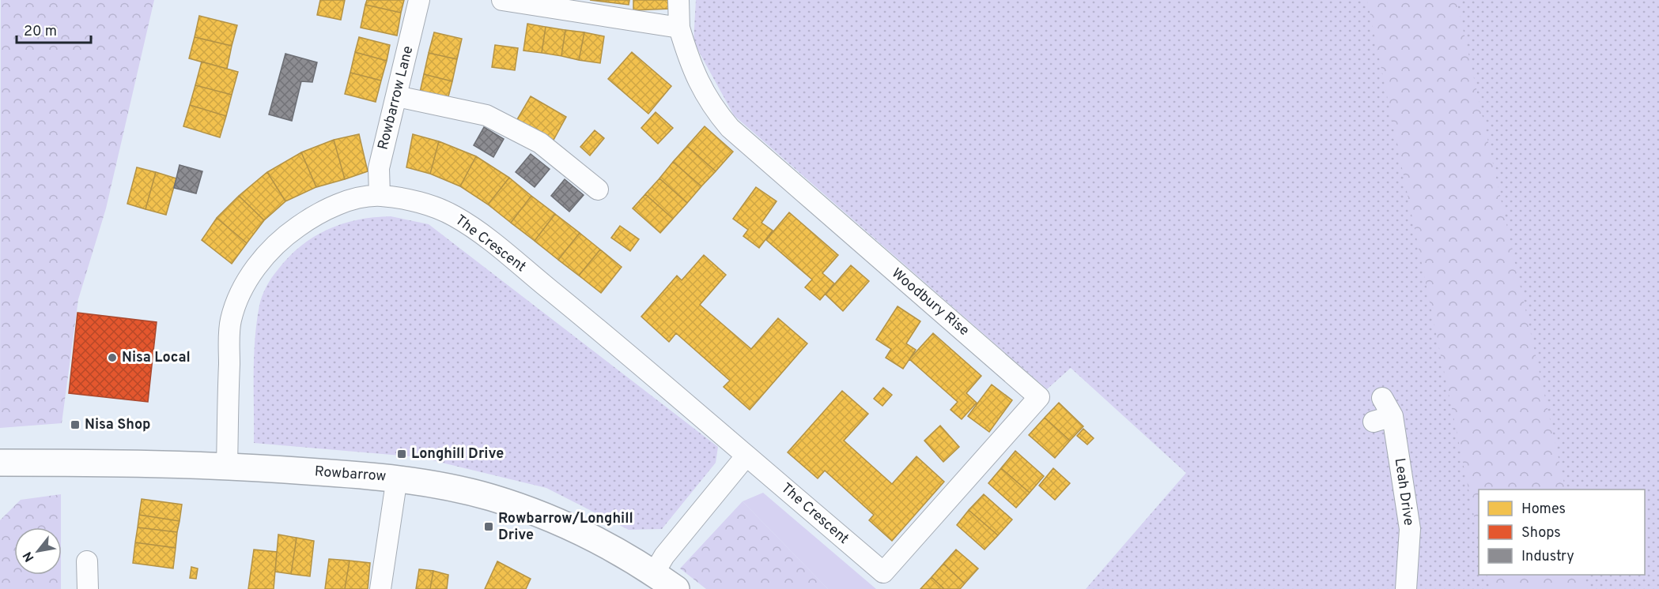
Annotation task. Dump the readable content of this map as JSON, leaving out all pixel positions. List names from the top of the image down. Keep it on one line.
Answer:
{"streets":{"street":["Rowbarrow Lane","The Crescent","Woodbury Rise","Rowbarrow","Leah Drive"]},"crossings":[["Rowbarrow Lane","The Crescent"],["The Crescent","Woodbury Rise"],["The Crescent","Rowbarrow"]],"places":{"other":["Nisa Local"],"transit":["Nisa Shop","Longhill Drive","Rowbarrow/Longhill Drive"]},"legend":["Homes","Shops","Industry"],"scale_bar":"20 m","north":"bottom left"}
